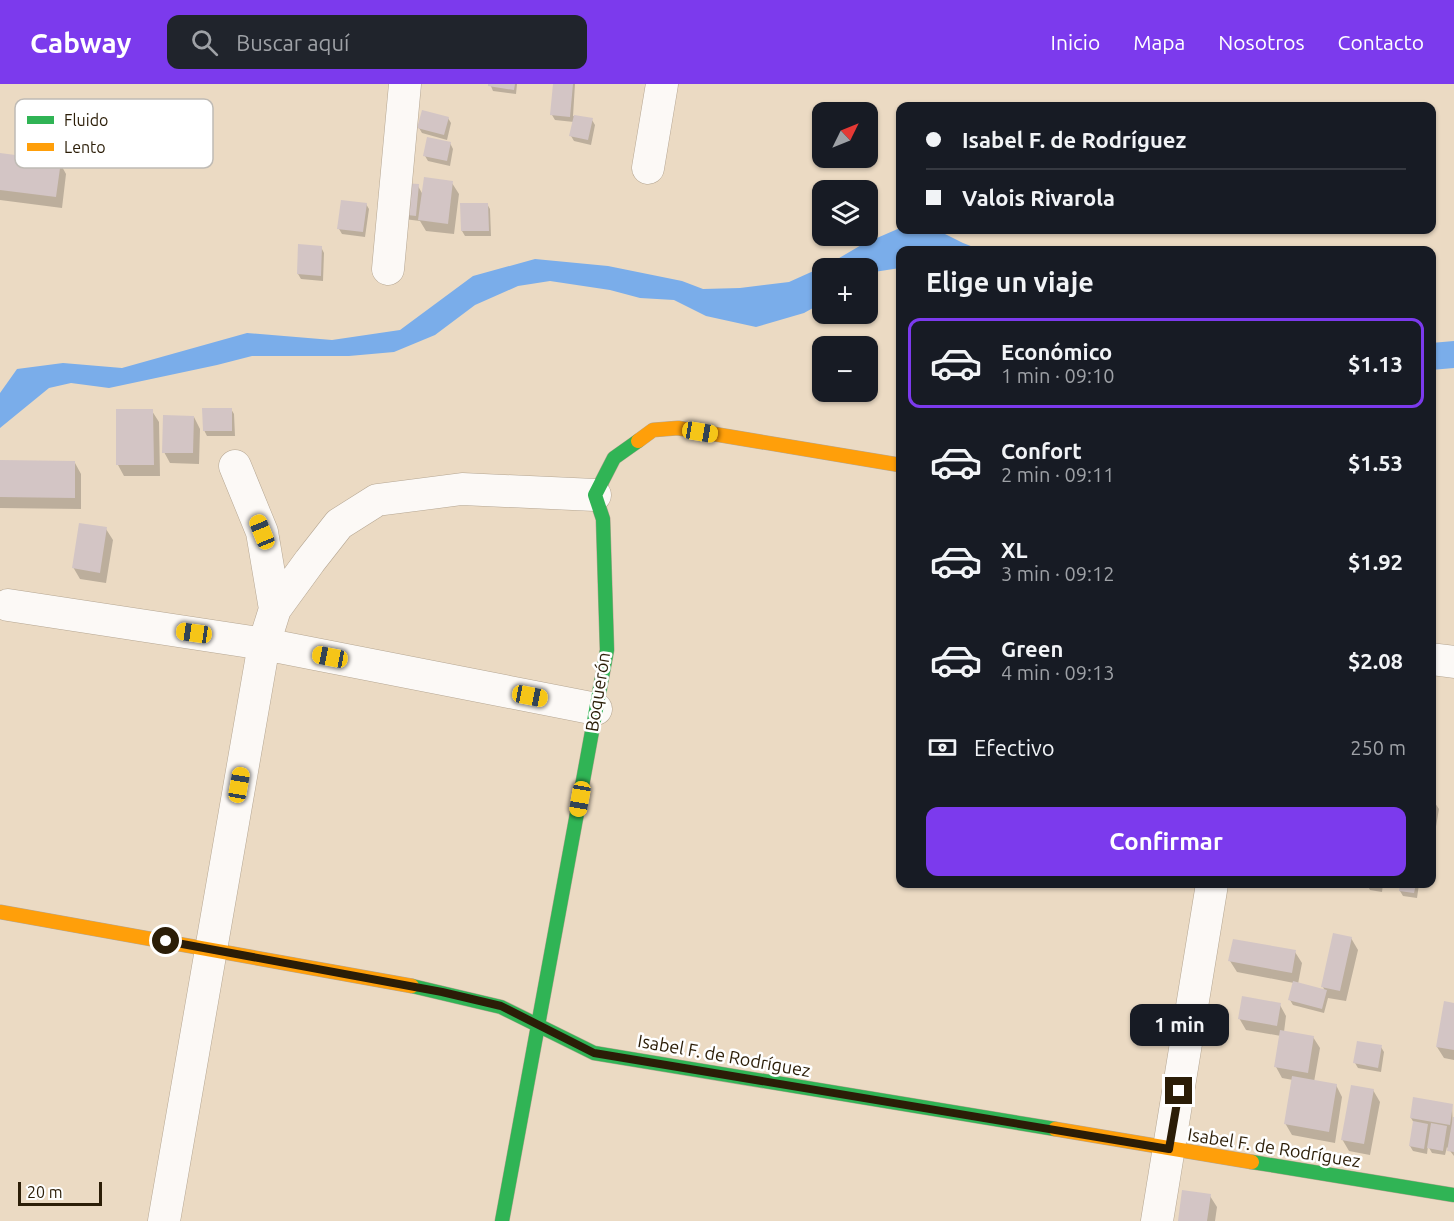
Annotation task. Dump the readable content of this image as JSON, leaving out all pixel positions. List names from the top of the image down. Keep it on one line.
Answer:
{"streets":{"street":["Boquerón","Isabel F. de Rodríguez"]},"crossings":[["Boquerón","Isabel F. de Rodríguez"]],"legend":["Fluido","Lento"],"scale_bar":"20 m","north":"top right","page":{"header":"Cabway","search":"Buscar aquí","nav":["Inicio","Mapa","Nosotros","Contacto"],"map_buttons":["+","−"],"banner":["Isabel F. de Rodríguez","Valois Rivarola"],"heading":"Elige un viaje","list":[{"name":"Económico","note":"1 min · 09:10","value":"$1.13"},{"name":"Confort","note":"2 min · 09:11","value":"$1.53"},{"name":"XL","note":"3 min · 09:12","value":"$1.92"},{"name":"Green","note":"4 min · 09:13","value":"$2.08"}],"pay":["Efectivo","250 m"],"buttons":"Confirmar","bubble":"1 min","scale":"20 m"}}
